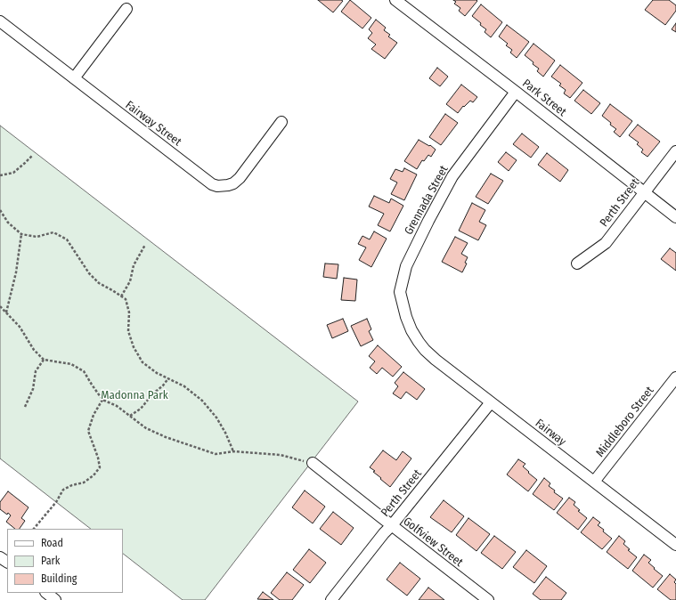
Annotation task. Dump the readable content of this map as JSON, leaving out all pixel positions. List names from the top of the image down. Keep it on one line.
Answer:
{"streets":{"street":["Park Street","Fairway Street","Grennada Street","Perth Street","Middleboro Street","Fairway","Golfview Street"]},"crossings":[["Park Street","Grennada Street"],["Park Street","Perth Street"],["Grennada Street","Fairway"],["Perth Street","Fairway"],["Perth Street","Golfview Street"],["Middleboro Street","Fairway"]],"parks":["Madonna Park"],"legend":["Road","Park","Building"]}
